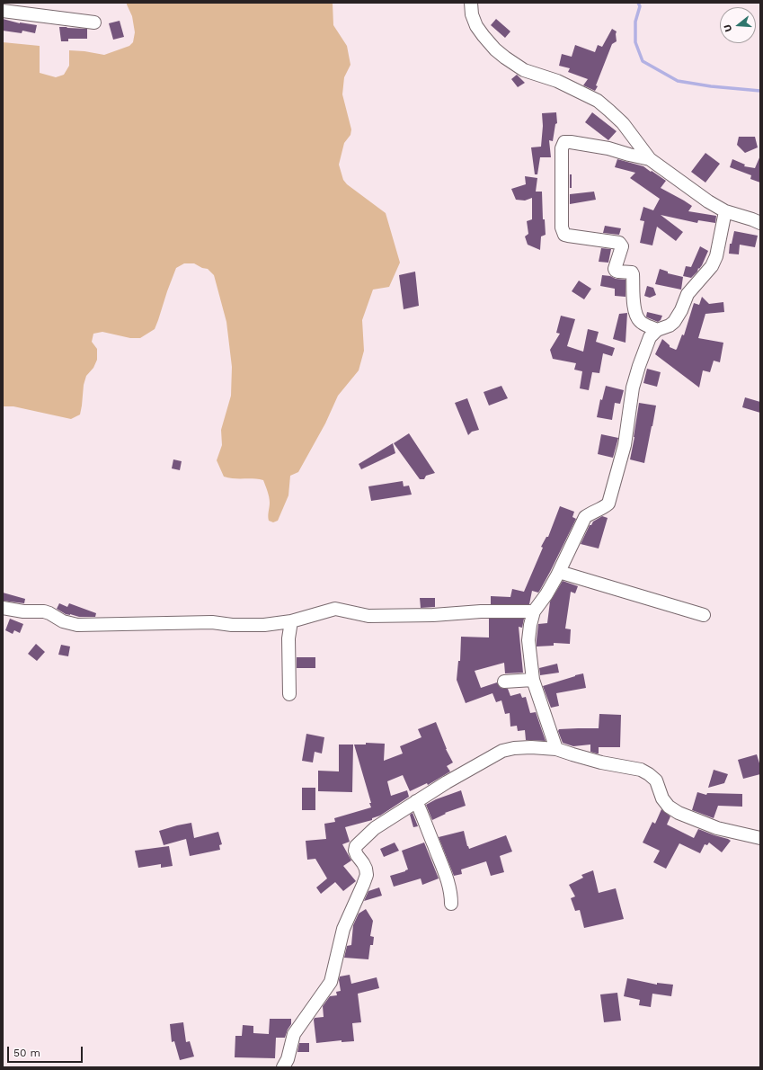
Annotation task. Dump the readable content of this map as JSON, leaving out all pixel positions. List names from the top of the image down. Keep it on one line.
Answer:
{"scale_bar":"50 m","north":"left"}
